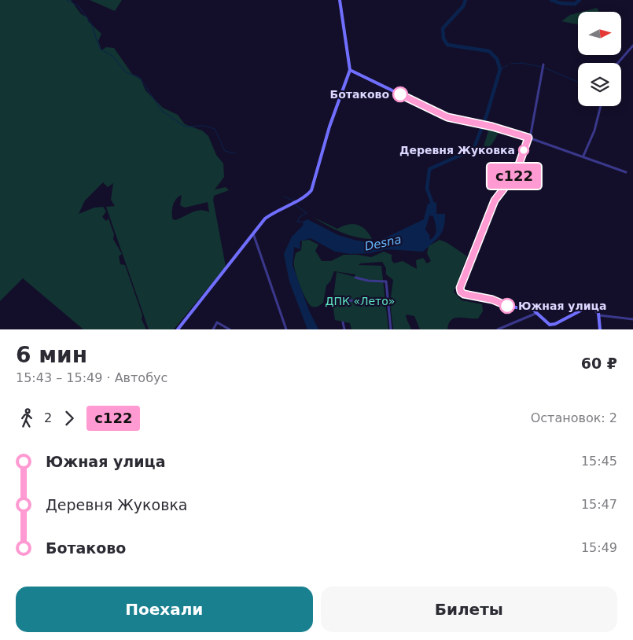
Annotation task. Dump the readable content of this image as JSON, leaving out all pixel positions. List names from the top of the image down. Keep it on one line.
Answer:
{"water":["Desna"],"parks":["ДПК «Лето»"],"places":["Ботаково","Деревня Жуковка","Южная улица"],"lines":["bus line с122"],"north":"right","page":{"on_map":"с122","heading":["6 мин","15:43 – 15:49 · Автобус","60 ₽"],"legs":["2","с122","Остановок: 2"],"list":[{"name":"Южная улица","value":"15:45"},{"name":"Деревня Жуковка","value":"15:47"},{"name":"Ботаково","value":"15:49"}],"buttons":["Поехали","Билеты"]}}
